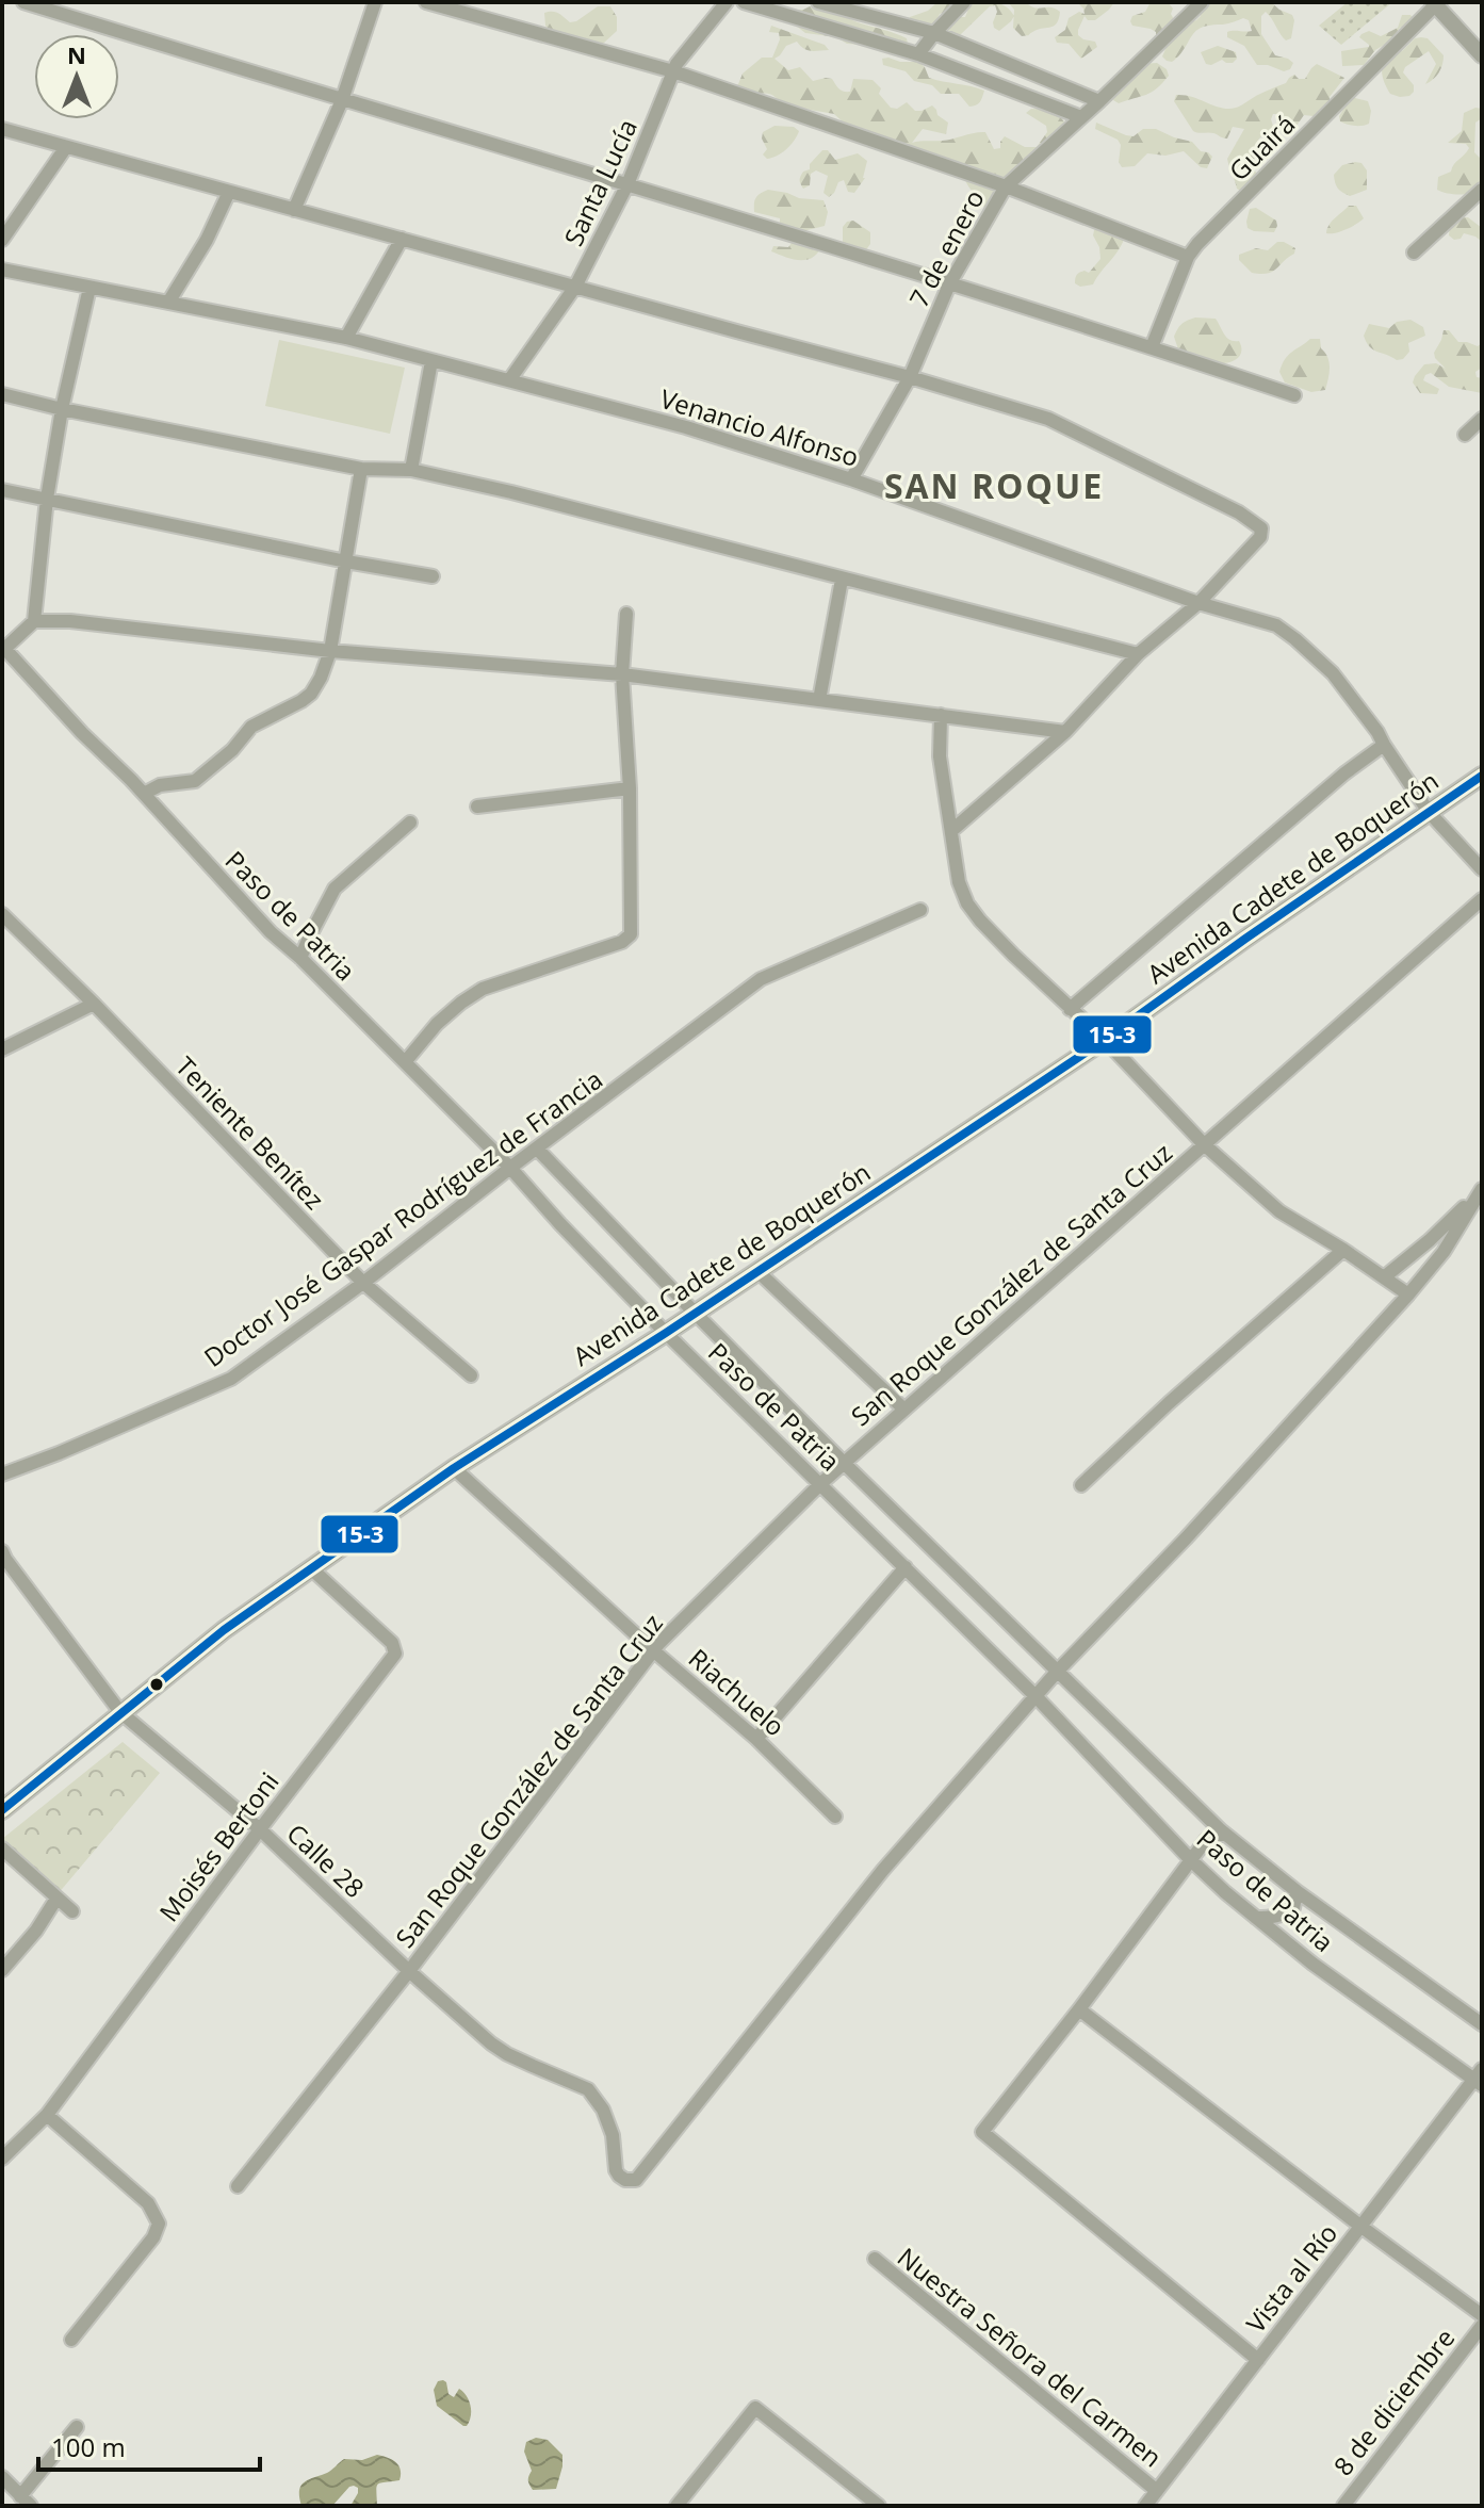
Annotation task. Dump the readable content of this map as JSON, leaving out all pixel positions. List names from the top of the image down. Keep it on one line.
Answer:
{"streets":{"main road":["Avenida Cadete de Boquerón"],"street":["Guairá","Santa Lucía","7 de enero","Venancio Alfonso","Paso de Patria","Teniente Benítez","Doctor José Gaspar Rodríguez de Francia","San Roque González de Santa Cruz","Riachuelo","Moisés Bertoni","Calle 28","Vista al Río","Nuestra Señora del Carmen","8 de diciembre"]},"crossings":[["Santa Lucía","Venancio Alfonso"],["7 de enero","Venancio Alfonso"],["Venancio Alfonso","Avenida Cadete de Boquerón"],["Avenida Cadete de Boquerón","Paso de Patria"],["Avenida Cadete de Boquerón","Riachuelo"],["Avenida Cadete de Boquerón","Moisés Bertoni"],["Avenida Cadete de Boquerón","Calle 28"],["Paso de Patria","Doctor José Gaspar Rodríguez de Francia"],["Paso de Patria","San Roque González de Santa Cruz"],["Paso de Patria","Calle 28"],["Paso de Patria","Vista al Río"],["Teniente Benítez","Doctor José Gaspar Rodríguez de Francia"],["San Roque González de Santa Cruz","Riachuelo"],["San Roque González de Santa Cruz","Calle 28"],["Moisés Bertoni","Calle 28"],["Vista al Río","Nuestra Señora del Carmen"]],"districts":["SAN ROQUE"],"lines":["transit line 15-3"],"scale_bar":"100 m","north":"top"}
